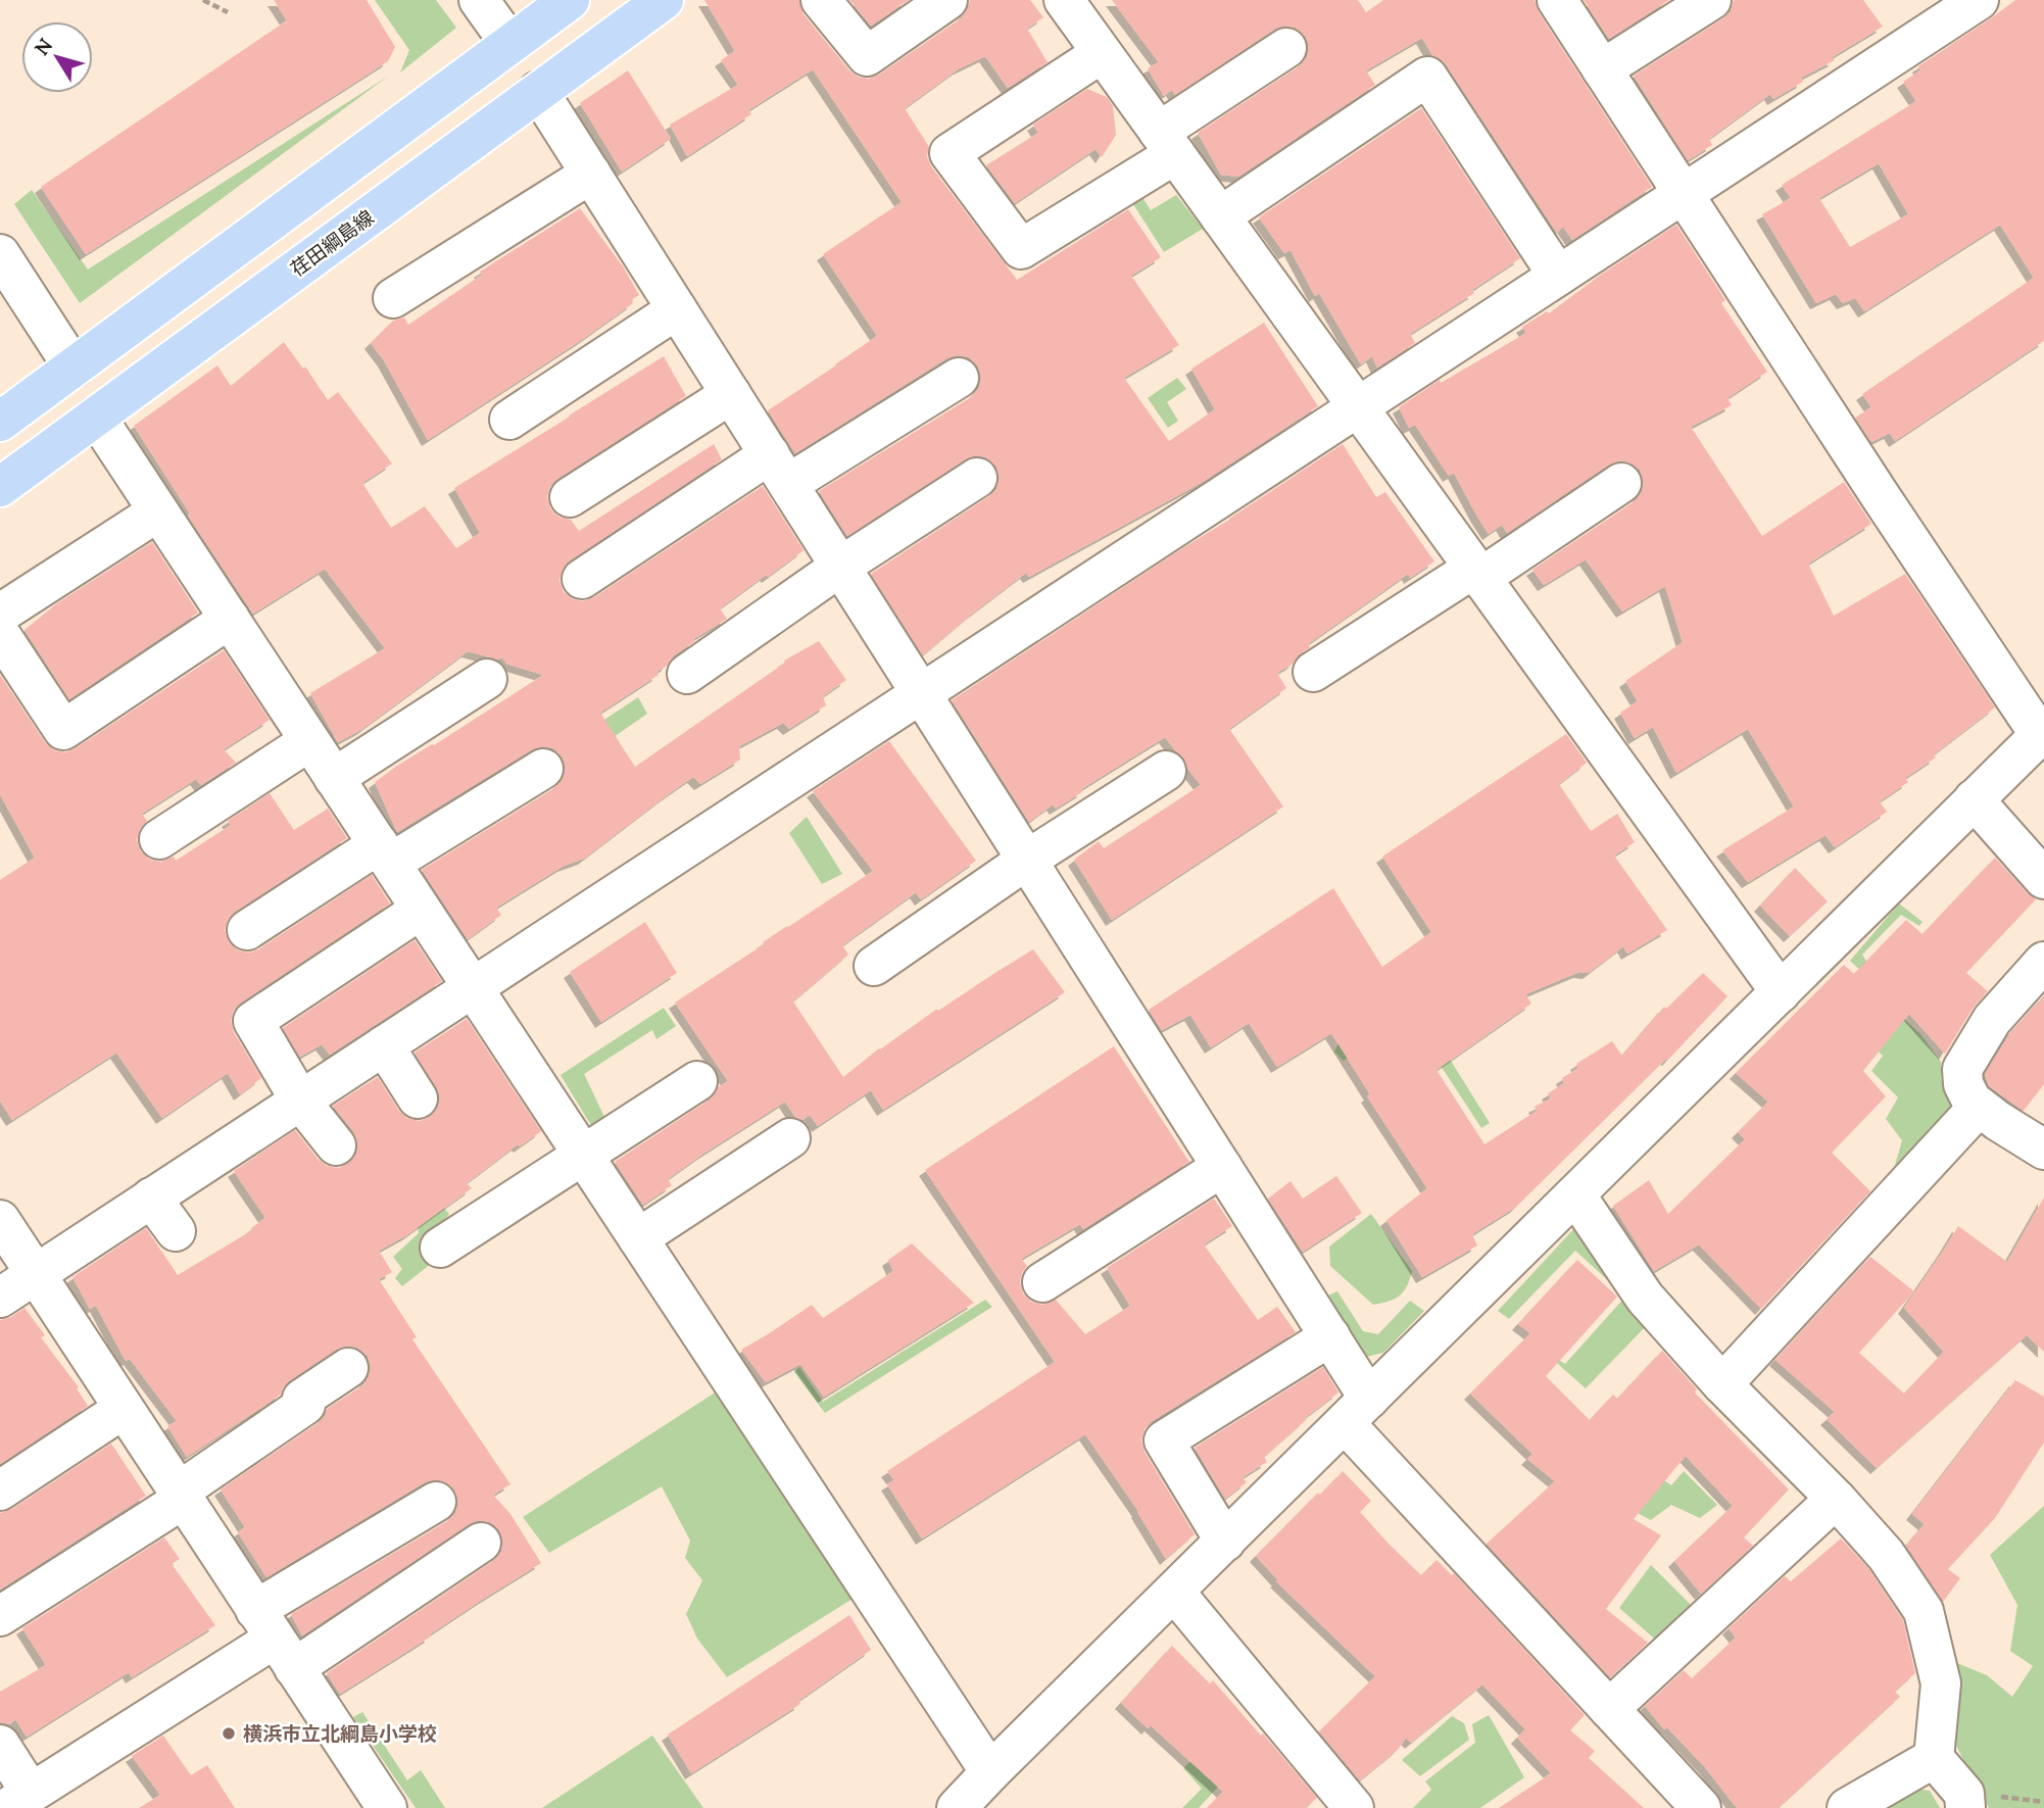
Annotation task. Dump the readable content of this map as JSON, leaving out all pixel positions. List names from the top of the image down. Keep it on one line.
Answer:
{"streets":{"main road":["荏田綱島線"]},"places":["横浜市立北綱島小学校"],"north":"top left"}
